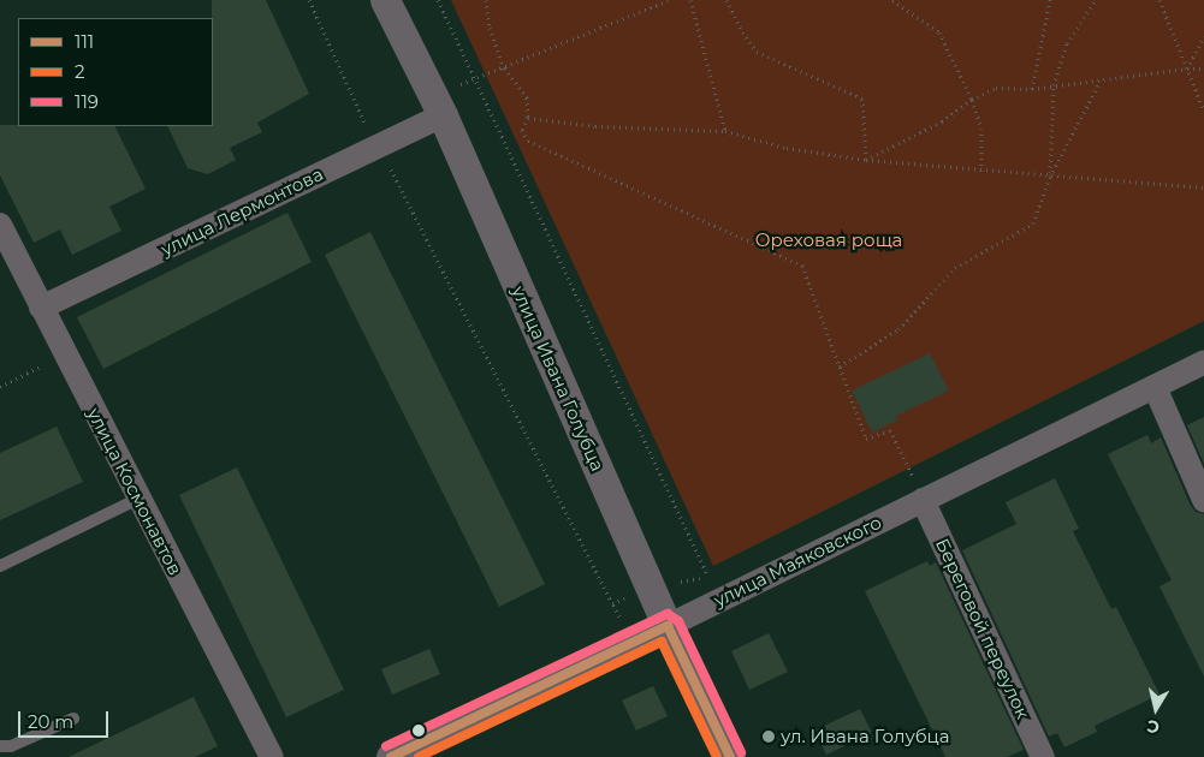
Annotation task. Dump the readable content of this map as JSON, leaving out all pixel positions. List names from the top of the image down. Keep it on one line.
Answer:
{"streets":{"street":["улица Лермонтова","улица Ивана Голубца","улица Космонавтов","улица Маяковского","Береговой переулок"]},"crossings":[["улица Лермонтова","улица Ивана Голубца"],["улица Лермонтова","улица Космонавтов"],["улица Ивана Голубца","улица Маяковского"],["улица Маяковского","Береговой переулок"]],"parks":["Ореховая роща"],"places":["ул. Ивана Голубца"],"lines":["transit line 119","transit line 111","transit line 2"],"legend":["111","2","119"],"scale_bar":"20 m","north":"bottom"}
